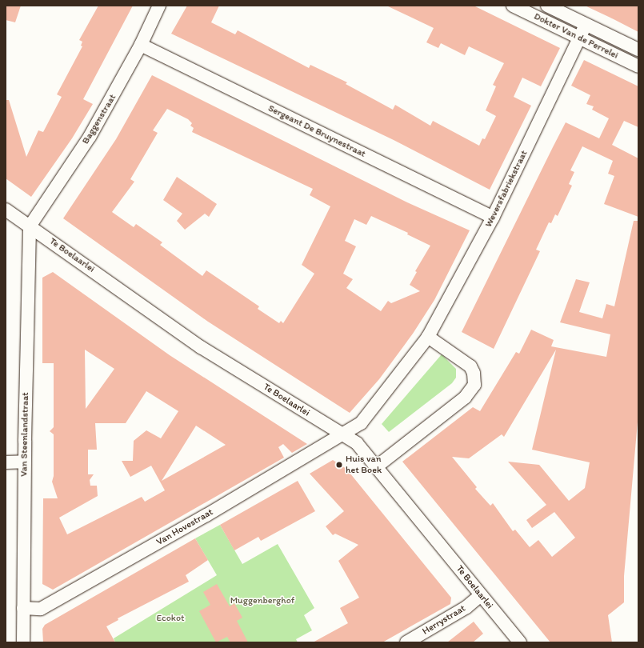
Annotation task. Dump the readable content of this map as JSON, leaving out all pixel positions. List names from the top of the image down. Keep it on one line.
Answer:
{"streets":{"street":["Dokter Van de Perrelei","Baggenstraat","Sergeant De Bruynestraat","Weversfabriekstraat","Te Boelaarlei","Van Steenlandstraat","Van Hovestraat","Herrystraat"]},"crossings":[["Dokter Van de Perrelei","Weversfabriekstraat"],["Baggenstraat","Sergeant De Bruynestraat"],["Baggenstraat","Te Boelaarlei"],["Baggenstraat","Van Steenlandstraat"],["Sergeant De Bruynestraat","Weversfabriekstraat"],["Weversfabriekstraat","Te Boelaarlei"],["Weversfabriekstraat","Van Hovestraat"],["Te Boelaarlei","Van Steenlandstraat"],["Te Boelaarlei","Van Hovestraat"],["Te Boelaarlei","Herrystraat"],["Van Steenlandstraat","Van Hovestraat"]],"parks":["Muggenberghof","Ecokot"],"places":["Huis van het Boek"]}
